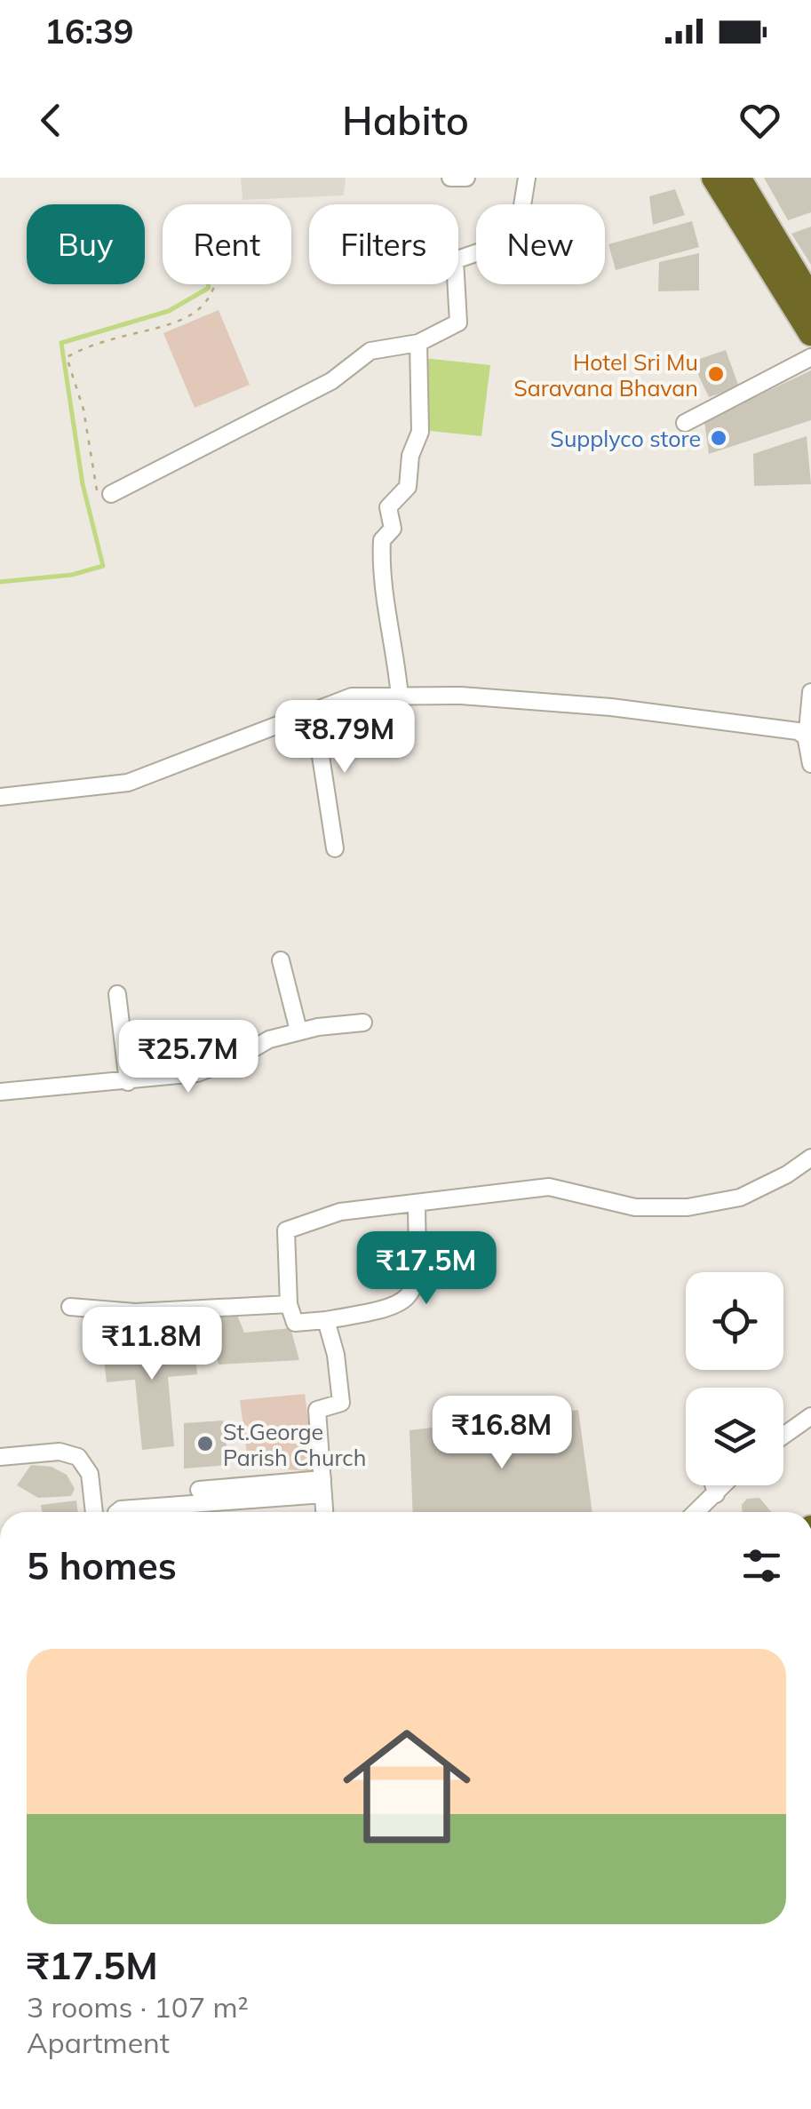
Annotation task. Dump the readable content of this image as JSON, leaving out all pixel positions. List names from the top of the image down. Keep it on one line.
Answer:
{"places":["Hotel Sri Mu Saravana Bhavan","Supplyco store","St.George Parish Church"],"page":{"status":"16:39","header":"Habito","chip":["Buy","Rent","Filters","New"],"price":["₹8.79M","₹25.7M","₹17.5M","₹11.8M","₹16.8M"],"heading":"5 homes","list":[{"name":"₹17.5M","note":"3 rooms · 107 m² · Apartment"}]}}
